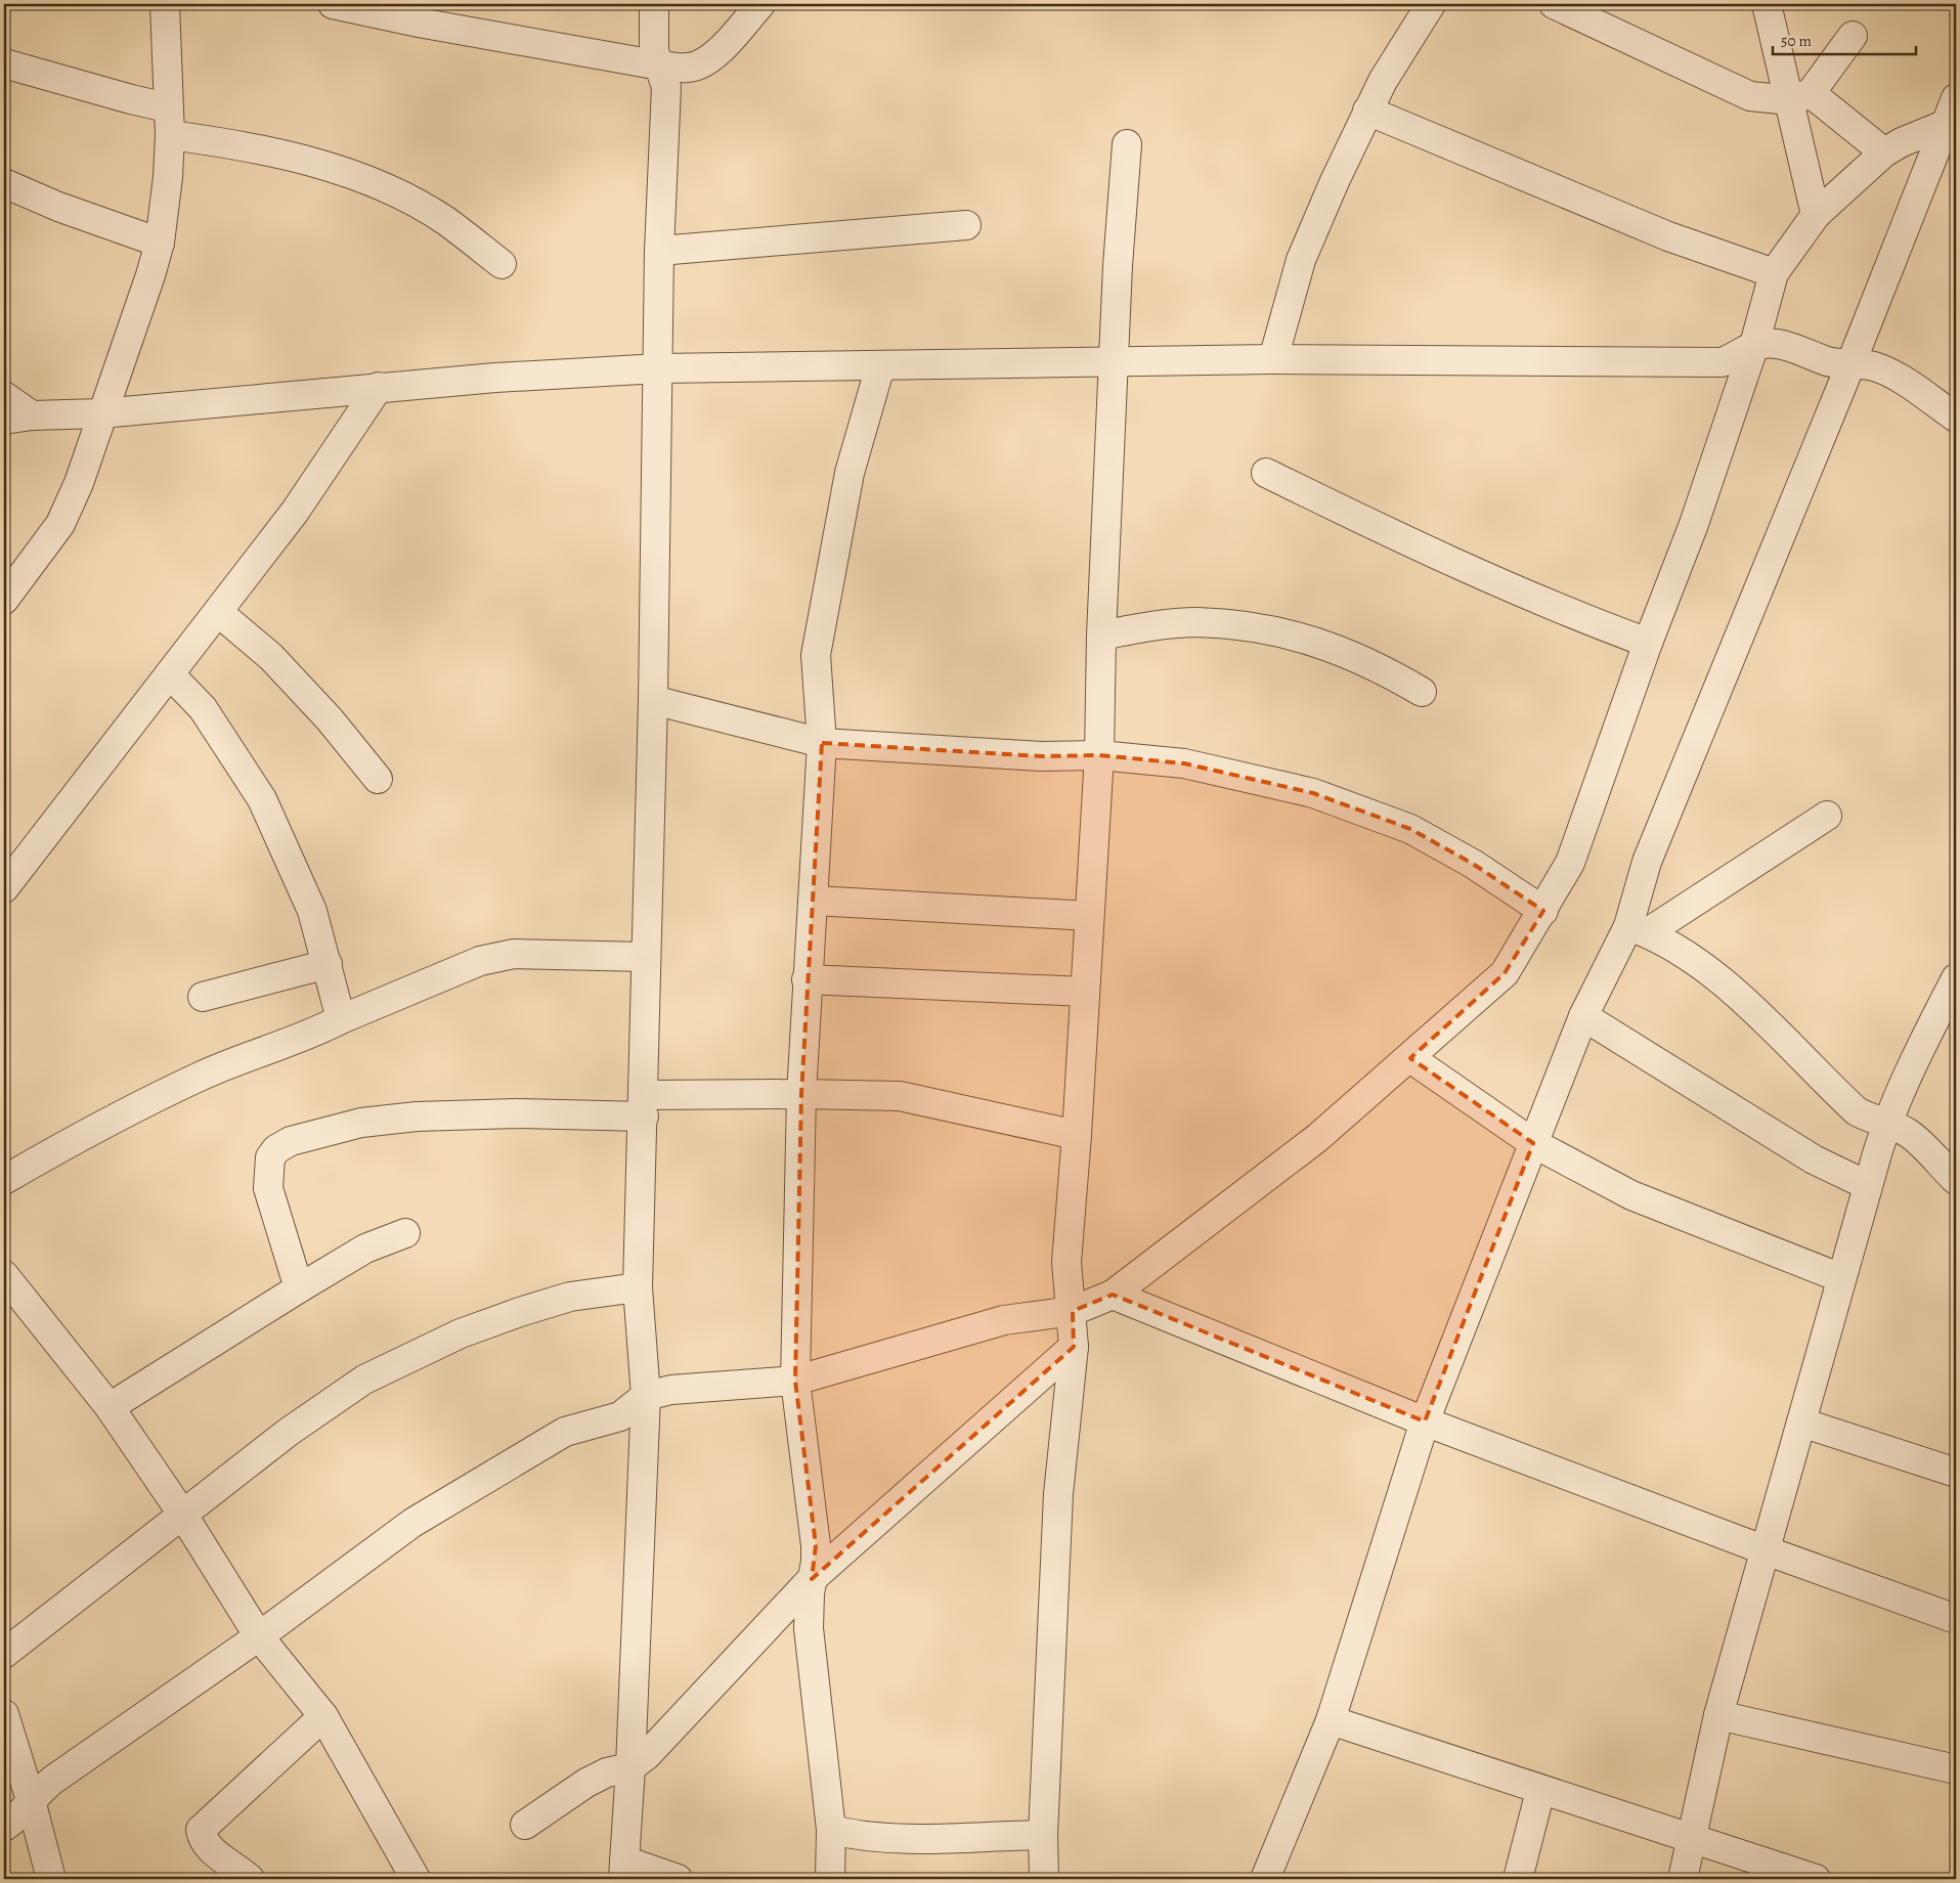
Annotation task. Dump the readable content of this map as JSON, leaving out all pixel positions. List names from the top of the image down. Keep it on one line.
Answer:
{"scale_bar":"50 m"}
